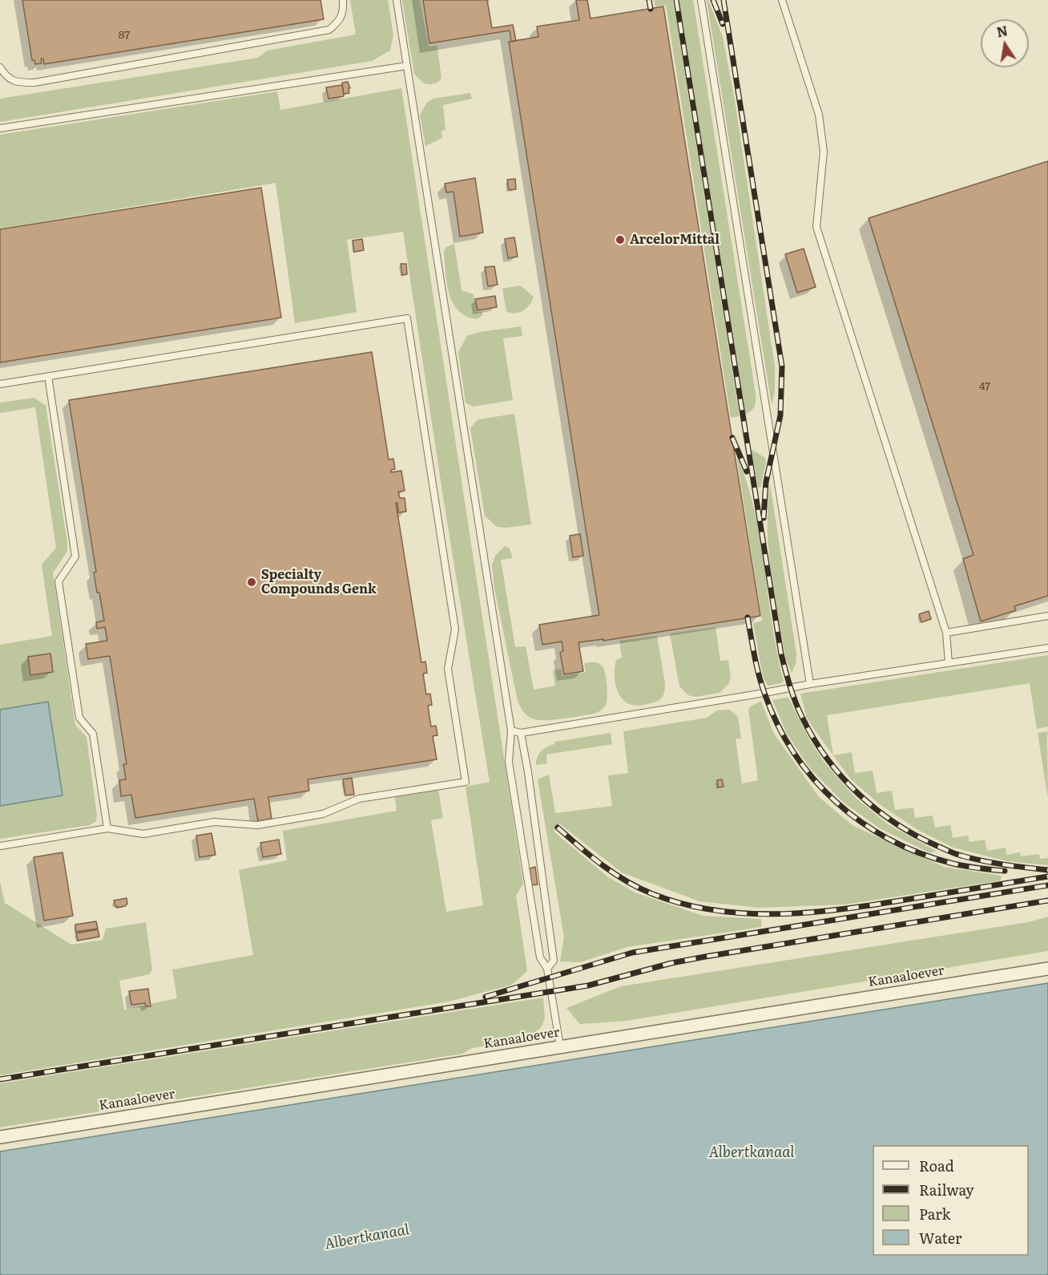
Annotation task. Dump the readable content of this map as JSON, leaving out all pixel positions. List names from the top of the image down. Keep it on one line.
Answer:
{"streets":{"street":["Kanaaloever"]},"water":["Albertkanaal"],"places":["ArcelorMittal","Specialty Compounds Genk"],"house_numbers":["87","47"],"legend":["Road","Railway","Park","Water"],"north":"top"}
